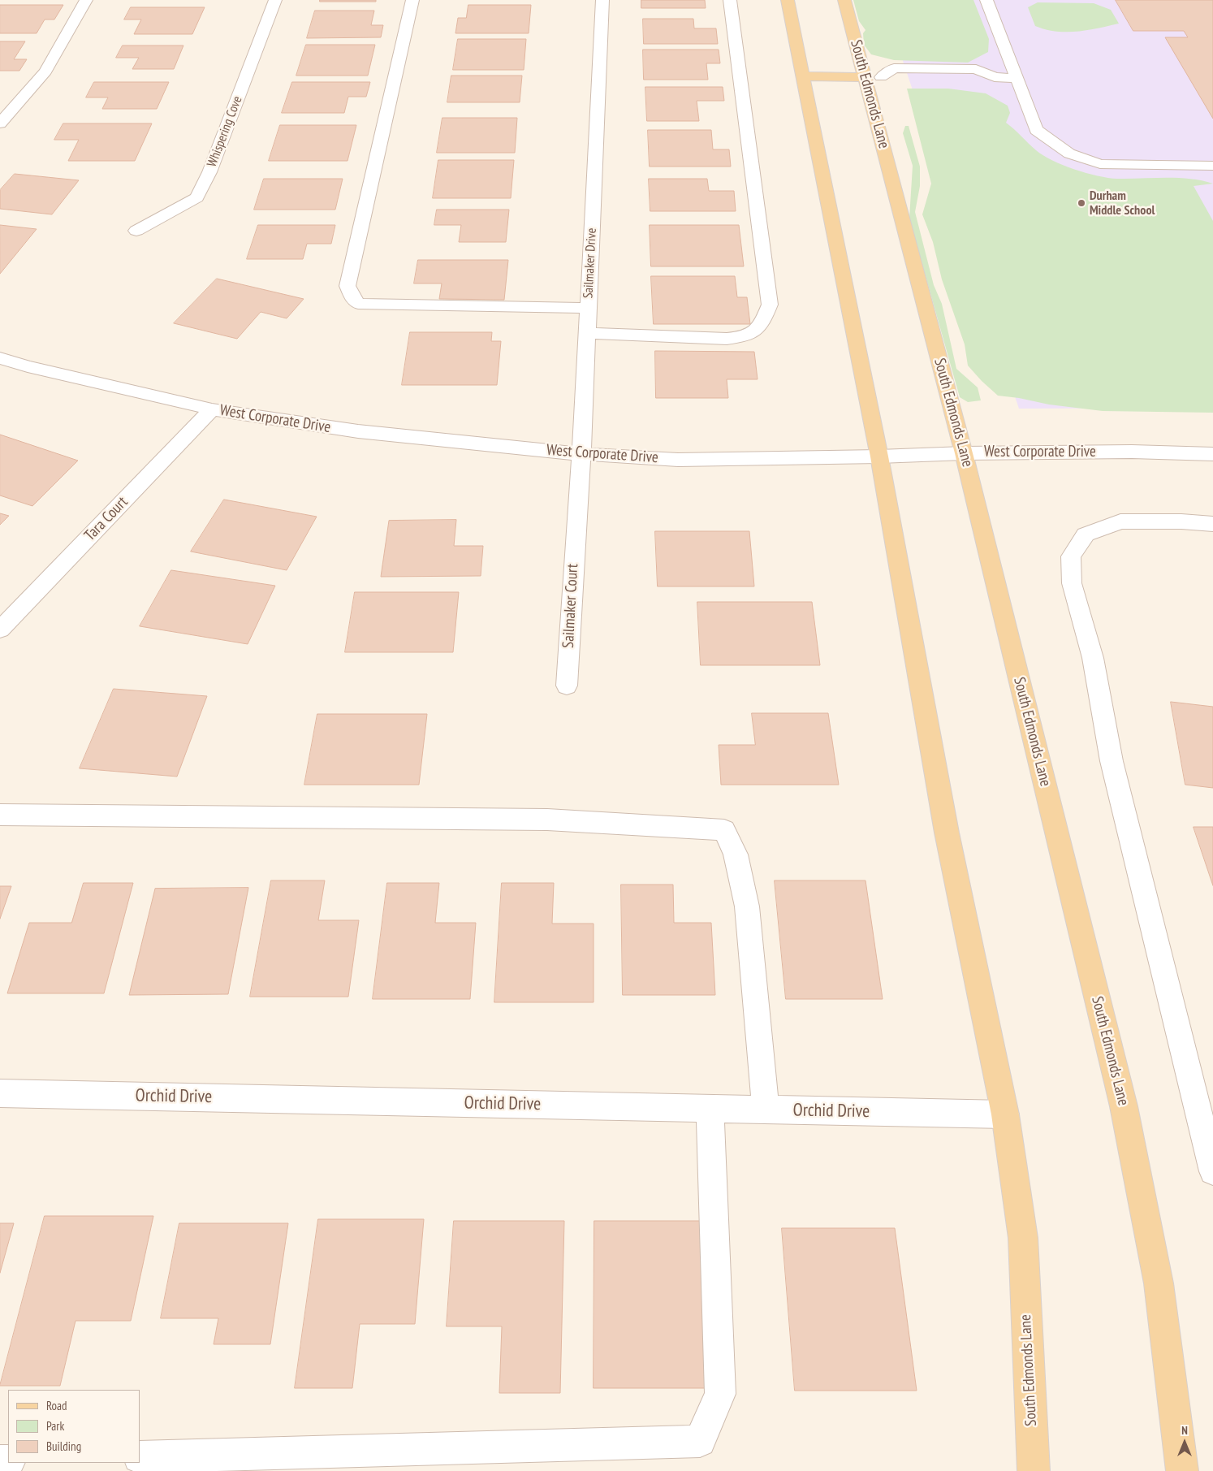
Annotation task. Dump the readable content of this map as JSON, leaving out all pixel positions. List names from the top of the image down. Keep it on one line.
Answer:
{"streets":{"main road":["South Edmonds Lane"],"street":["Whispering Cove","Sailmaker Drive","West Corporate Drive","Tara Court","Sailmaker Court","Orchid Drive"]},"crossings":[["South Edmonds Lane","West Corporate Drive"],["South Edmonds Lane","Orchid Drive"],["Sailmaker Drive","West Corporate Drive"],["Sailmaker Drive","Sailmaker Court"],["West Corporate Drive","Tara Court"]],"places":["Durham Middle School"],"legend":["Road","Park","Building"],"north":"top"}
